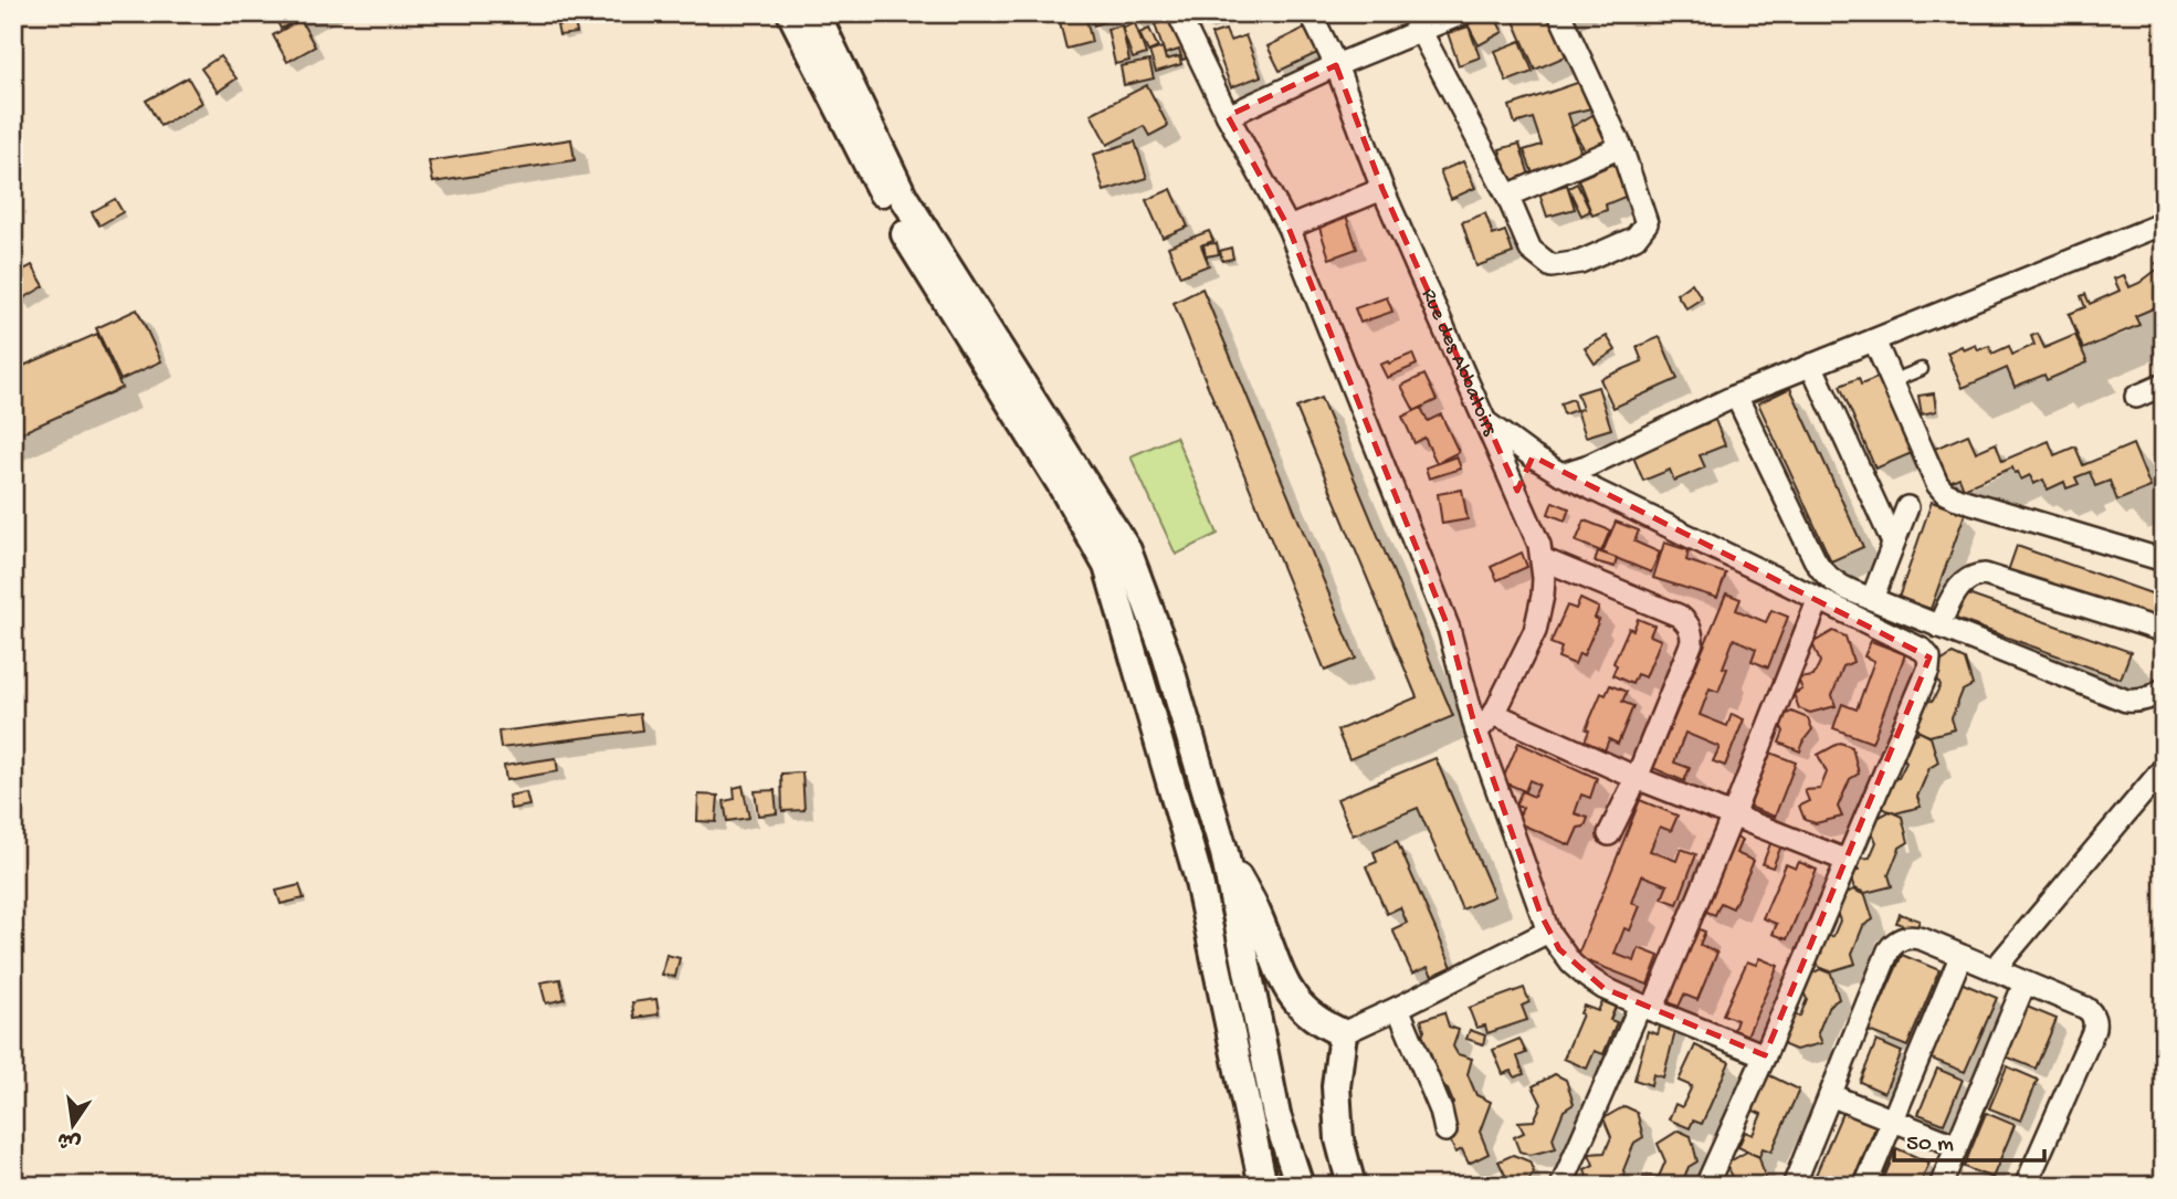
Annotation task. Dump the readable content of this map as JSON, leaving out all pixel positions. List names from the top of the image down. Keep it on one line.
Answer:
{"streets":{"street":["Rue des Abbatoirs"]},"scale_bar":"50 m","north":"bottom"}
